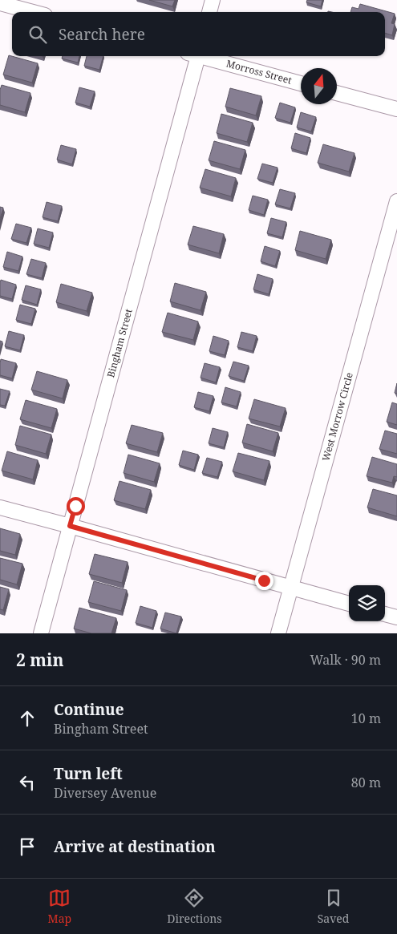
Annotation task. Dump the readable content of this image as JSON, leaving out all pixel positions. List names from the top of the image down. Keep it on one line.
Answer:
{"streets":{"street":["Morross Street","Bingham Street","West Morrow Circle"]},"north":"top","page":{"search":"Search here","heading":["2 min","Walk · 90 m"],"list":[["Continue","Bingham Street","10 m"],["Turn left","Diversey Avenue","80 m"],"Arrive at destination"],"nav":["Map","Directions","Saved"]}}
